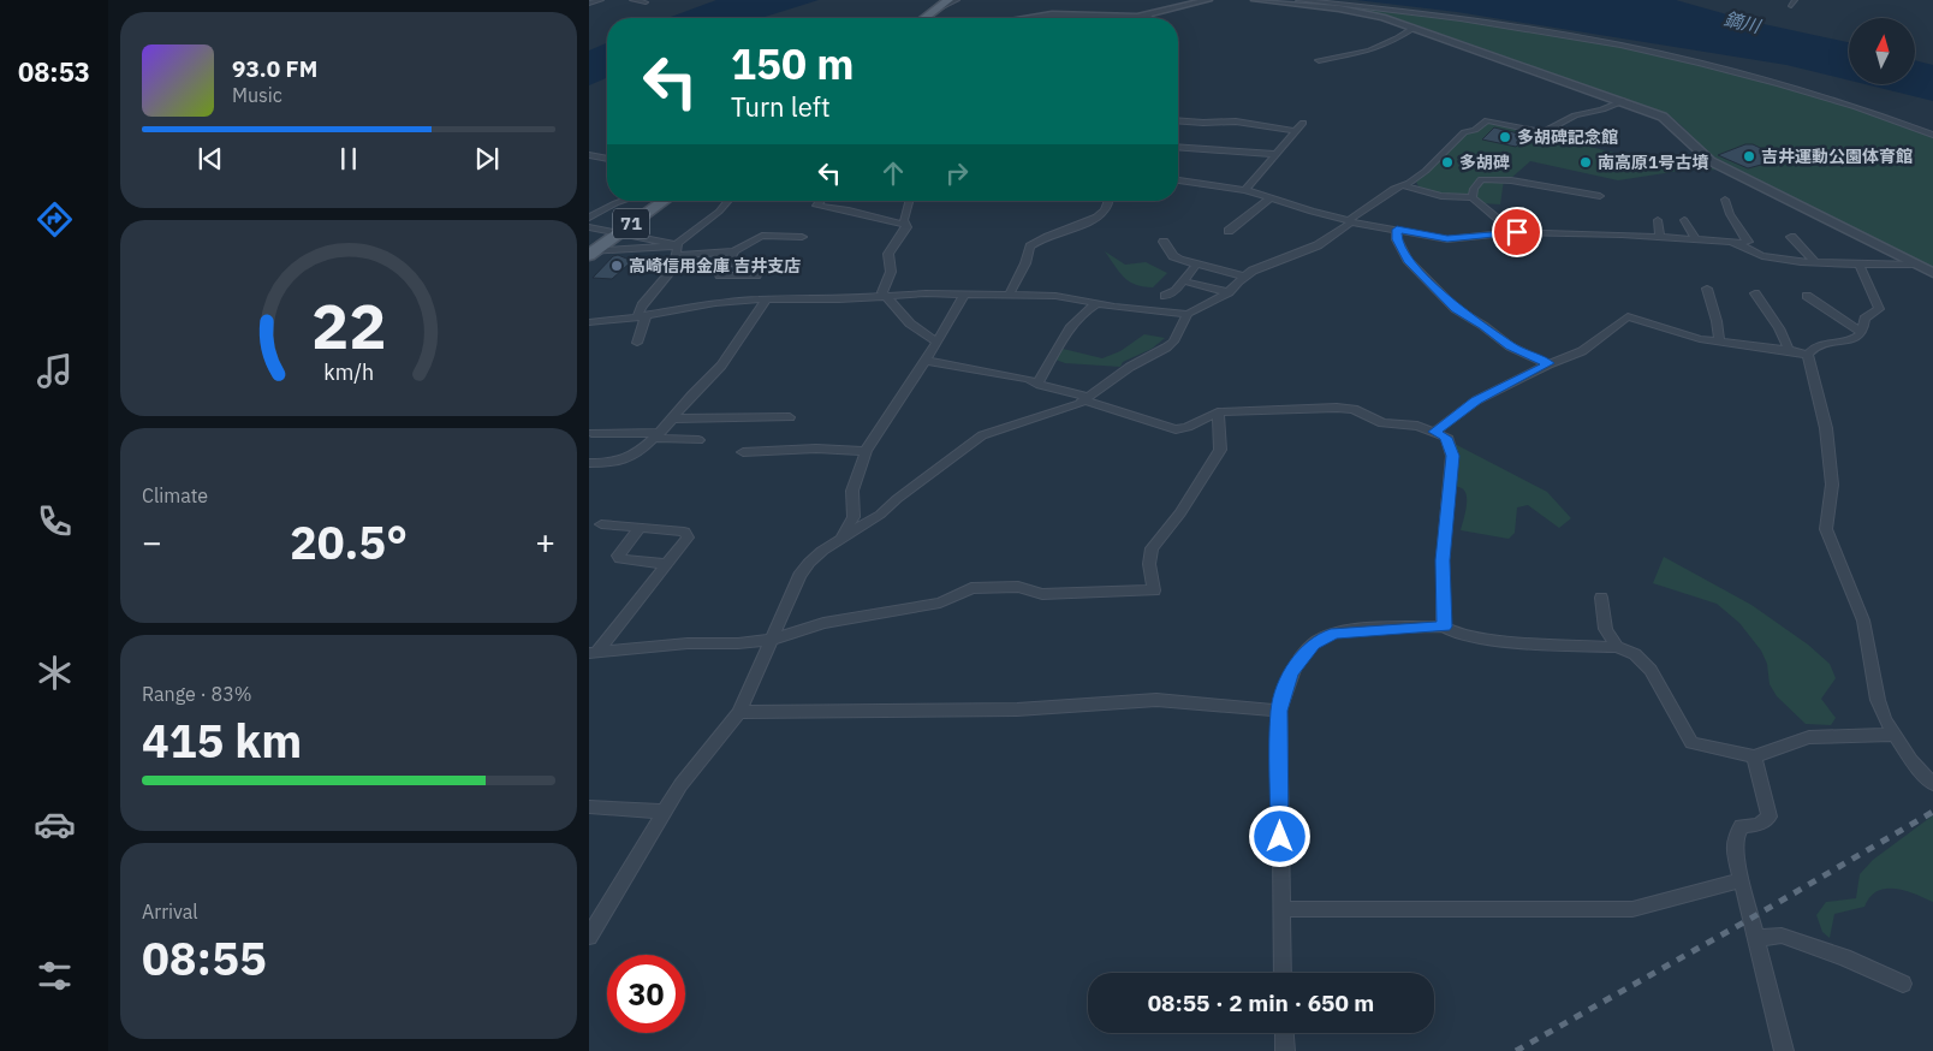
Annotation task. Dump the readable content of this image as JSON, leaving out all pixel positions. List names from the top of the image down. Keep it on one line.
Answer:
{"streets":{"main road":["71"]},"water":["鏑川"],"places":["多胡碑記念館","吉井運動公園体育館","多胡碑","南高原1号古墳","高崎信用金庫 吉井支店"],"north":"top","page":{"tabs":"08:53","turn":["150 m","Turn left"],"song":["93.0 FM","Music"],"tile":["Climate",["Range · 83%","415 km"],["Arrival","08:55"]],"heat":["−","20.5°","+"],"limit":"30","trip":"08:55 · 2 min · 650 m","gauge":["22","km/h"]}}
